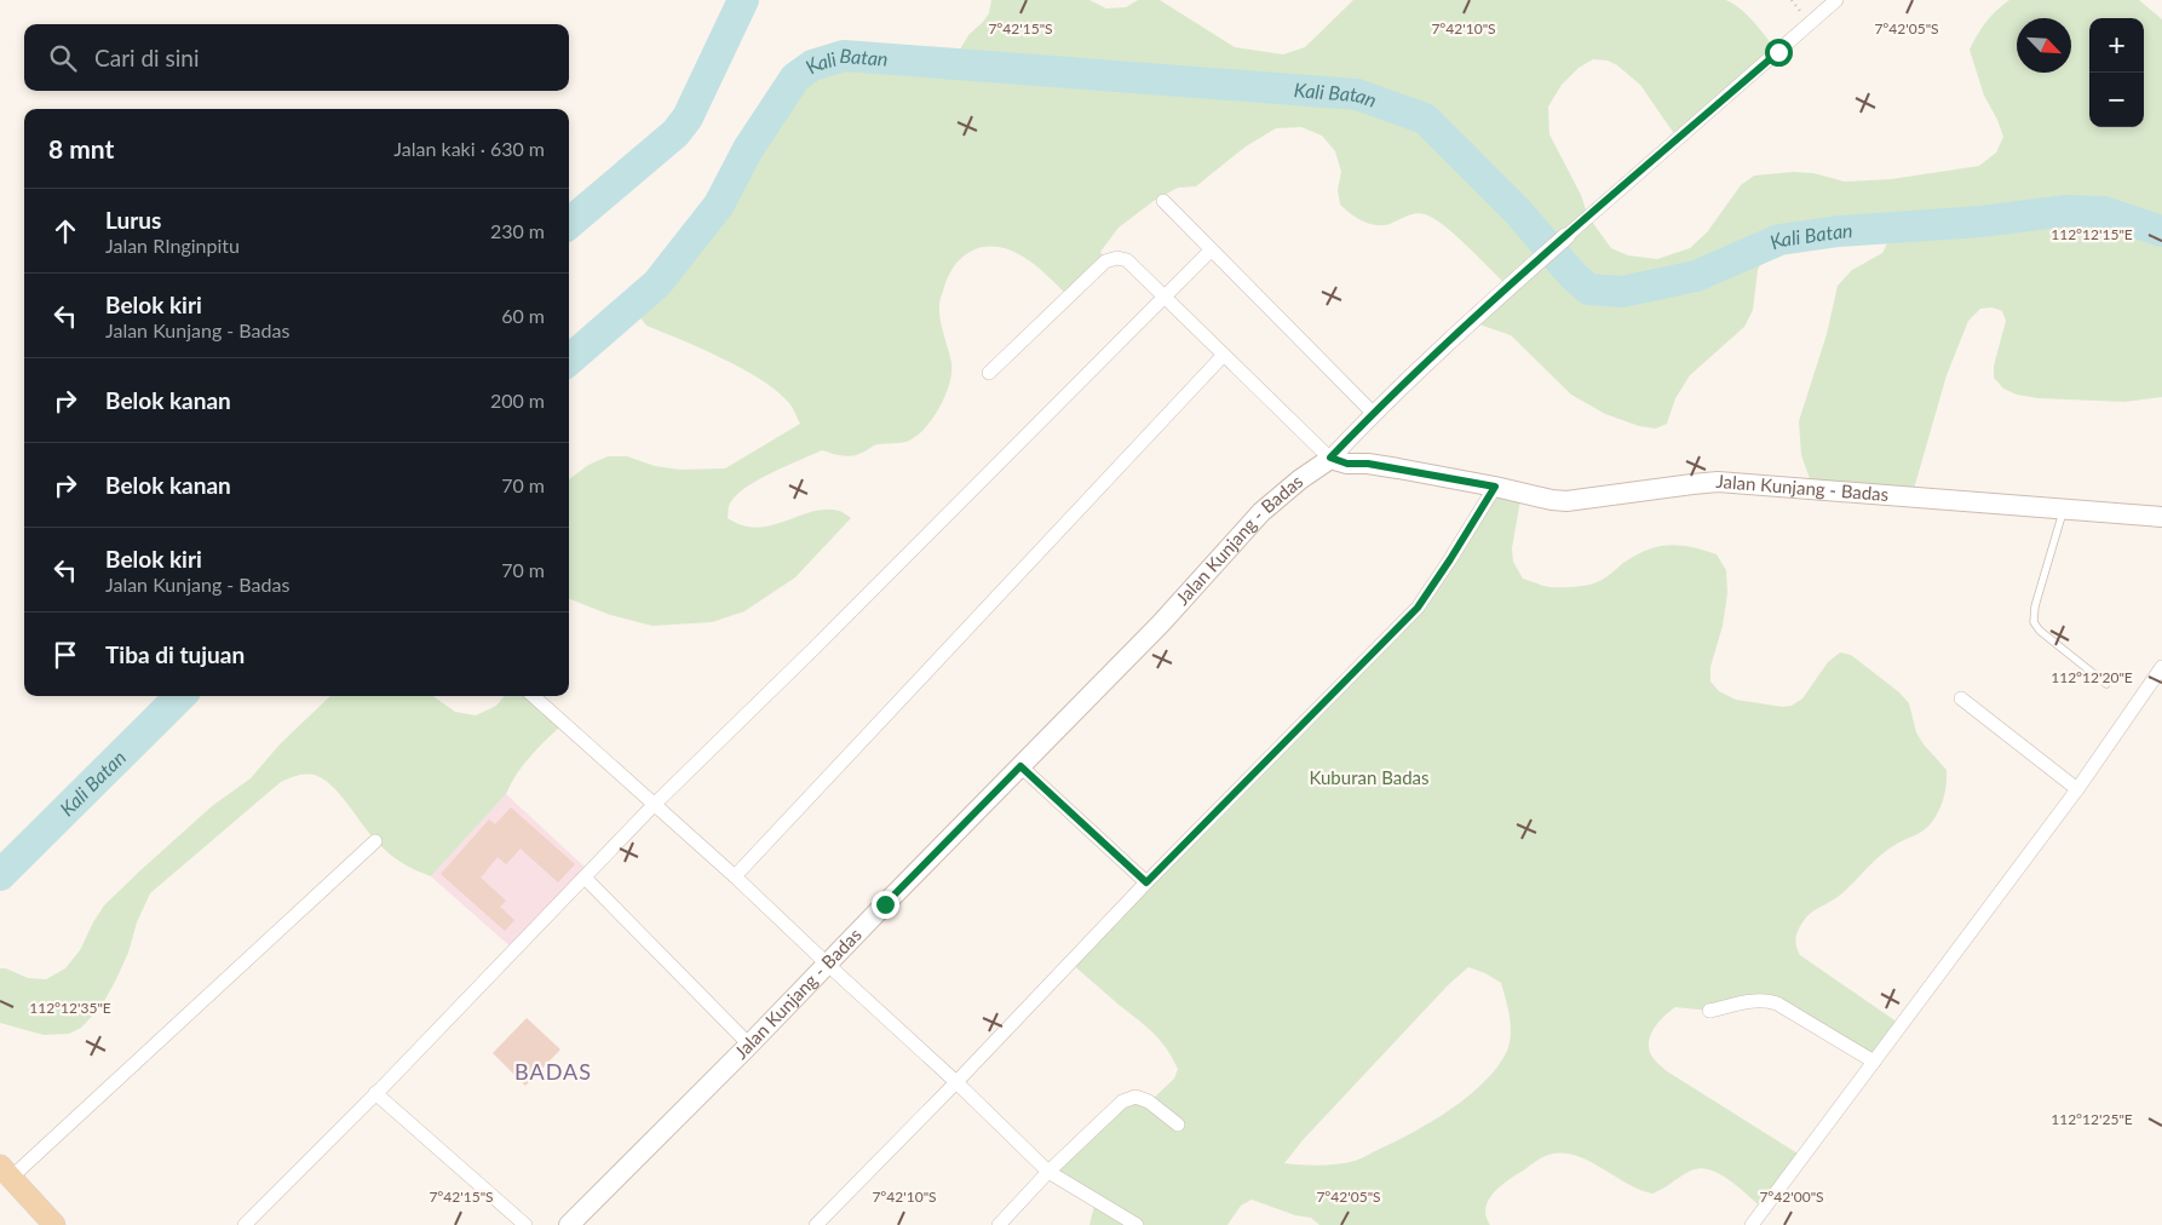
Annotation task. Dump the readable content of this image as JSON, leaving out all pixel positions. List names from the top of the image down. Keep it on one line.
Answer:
{"streets":{"main road":["Jalan Kunjang - Badas"]},"districts":["BADAS"],"water":["Kali Batan"],"parks":["Kuburan Badas"],"north":"bottom right","page":{"map_buttons":["+","−"],"search":"Cari di sini","heading":["8 mnt","Jalan kaki · 630 m"],"list":[["Lurus","Jalan RInginpitu","230 m"],["Belok kiri","Jalan Kunjang - Badas","60 m"],["Belok kanan","200 m"],["Belok kanan","70 m"],["Belok kiri","Jalan Kunjang - Badas","70 m"],"Tiba di tujuan"]},"coordinates":["7°42'15\"S","7°42'10\"S","7°42'05\"S","112°12'15\"E","112°12'20\"E","112°12'35\"E","112°12'25\"E","7°42'00\"S"]}
